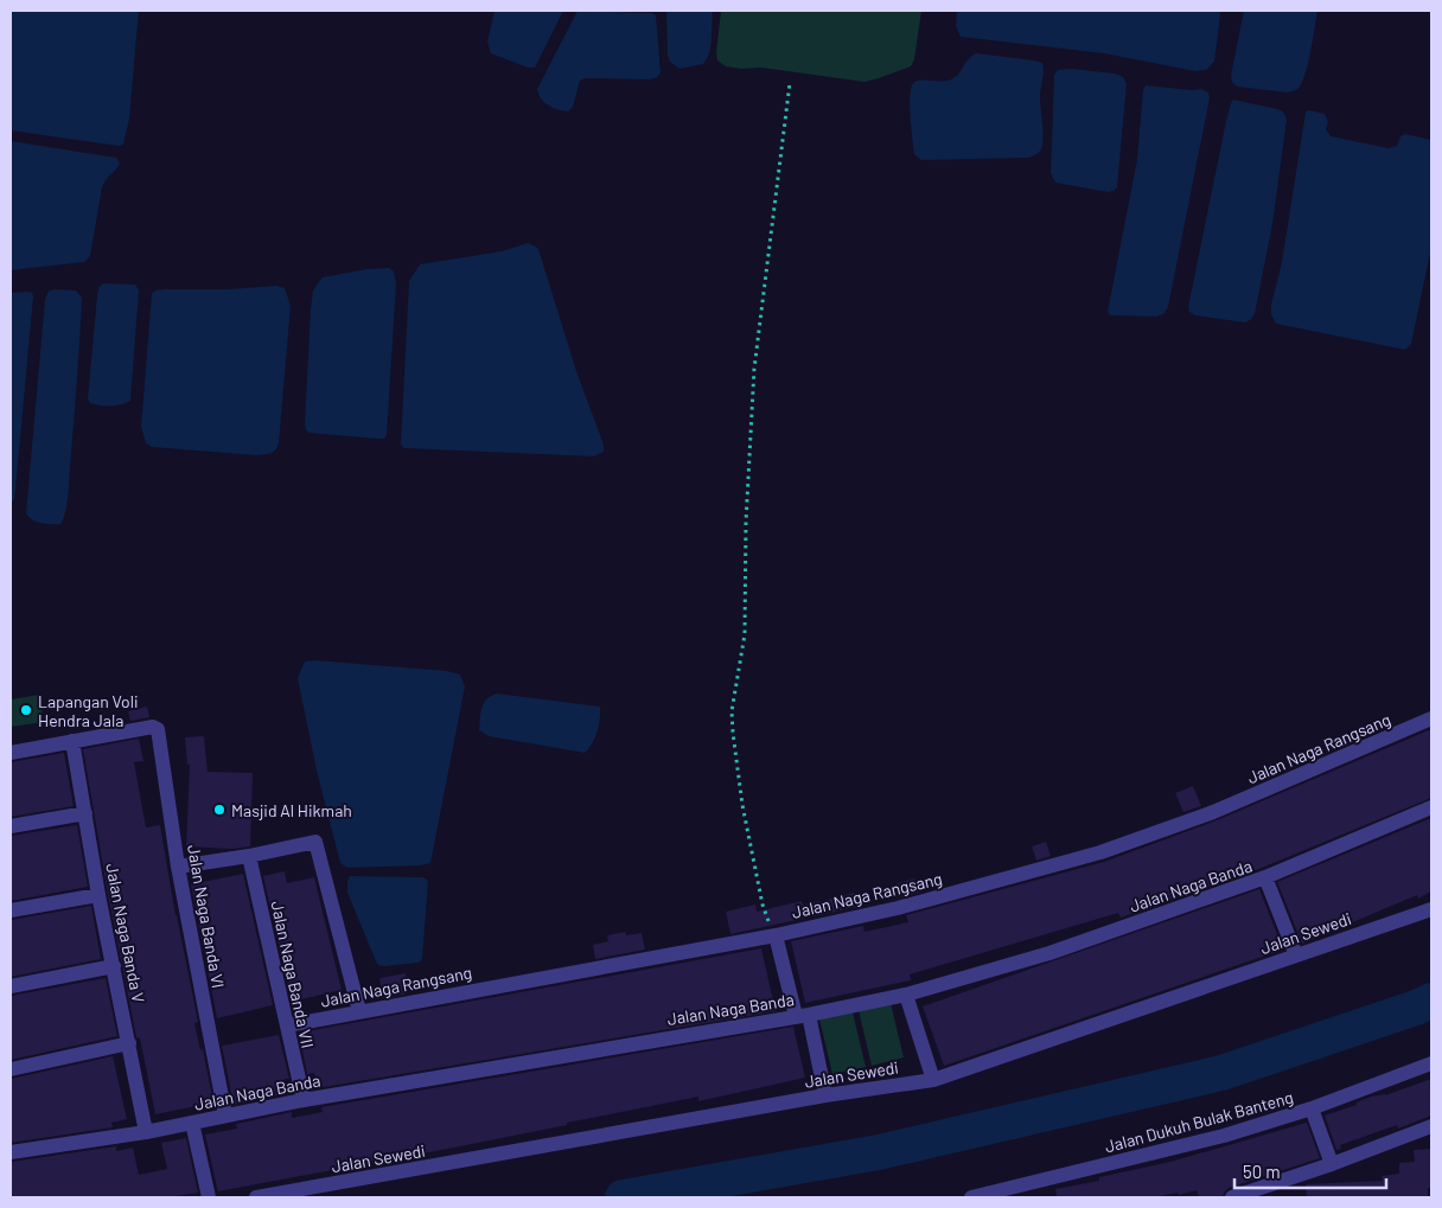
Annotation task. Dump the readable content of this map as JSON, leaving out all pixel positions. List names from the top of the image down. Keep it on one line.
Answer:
{"streets":{"street":["Jalan Naga Rangsang","Jalan Naga Banda","Jalan Naga Banda VI","Jalan Naga Banda V","Jalan Sewedi","Jalan Naga Banda VII","Jalan Dukuh Bulak Banteng"]},"crossings":[["Jalan Naga Rangsang","Jalan Naga Banda VII"],["Jalan Naga Banda","Jalan Naga Banda VI"],["Jalan Naga Banda","Jalan Naga Banda V"],["Jalan Naga Banda","Jalan Naga Banda VII"],["Jalan Naga Banda VI","Jalan Naga Banda V"]],"places":["Lapangan Voli Hendra Jala","Masjid Al Hikmah"],"scale_bar":"50 m"}
